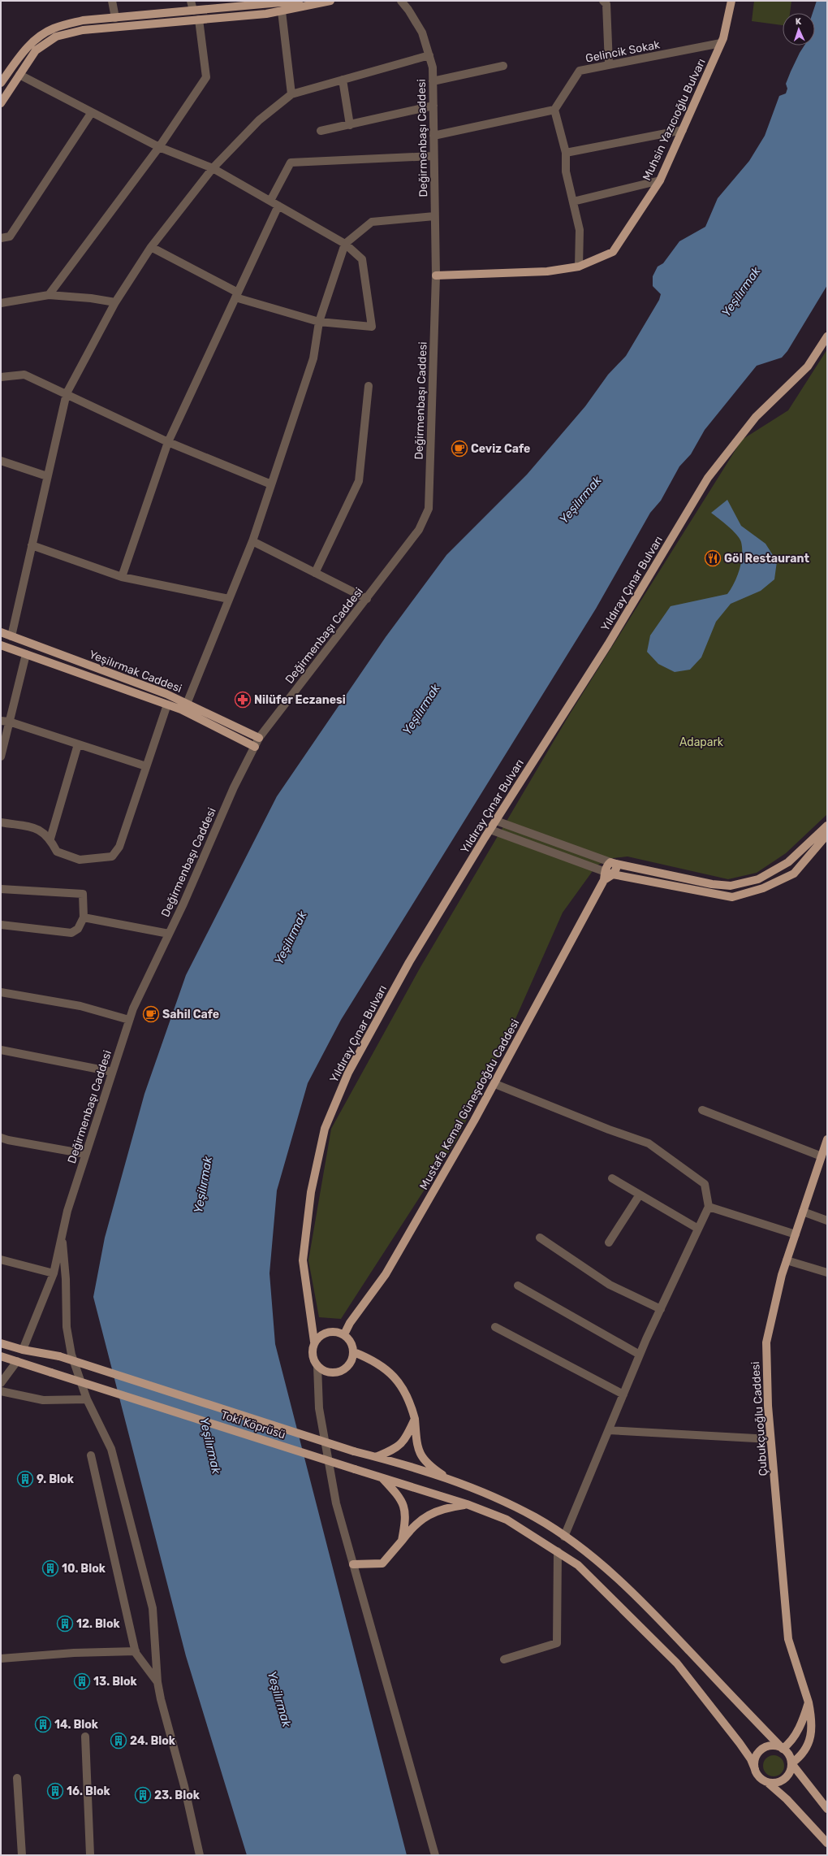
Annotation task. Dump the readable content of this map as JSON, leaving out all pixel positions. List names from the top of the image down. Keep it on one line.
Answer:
{"streets":{"main road":["Muhsin Yazıcıoğlu Bulvarı","Yıldıray Çınar Bulvarı","Yeşilırmak Caddesi","Mustafa Kemal Güneşdoğdu Caddesi","Çubukçuoğlu Caddesi","Toki Köprüsü"],"street":["Gelincik Sokak","Değirmenbaşı Caddesi"]},"crossings":[["Gelincik Sokak","Muhsin Yazıcıoğlu Bulvarı"],["Muhsin Yazıcıoğlu Bulvarı","Değirmenbaşı Caddesi"],["Değirmenbaşı Caddesi","Yeşilırmak Caddesi"],["Yıldıray Çınar Bulvarı","Mustafa Kemal Güneşdoğdu Caddesi"],["Çubukçuoğlu Caddesi","Toki Köprüsü"]],"water":["Yeşilırmak"],"parks":["Adapark"],"places":{"cafe":["Ceviz Cafe","Sahil Cafe"],"restaurant":["Göl Restaurant"],"pharmacy":["Nilüfer Eczanesi"],"building":["9. Blok","10. Blok","12. Blok","13. Blok","14. Blok","24. Blok","16. Blok","23. Blok"]},"north":"top"}
